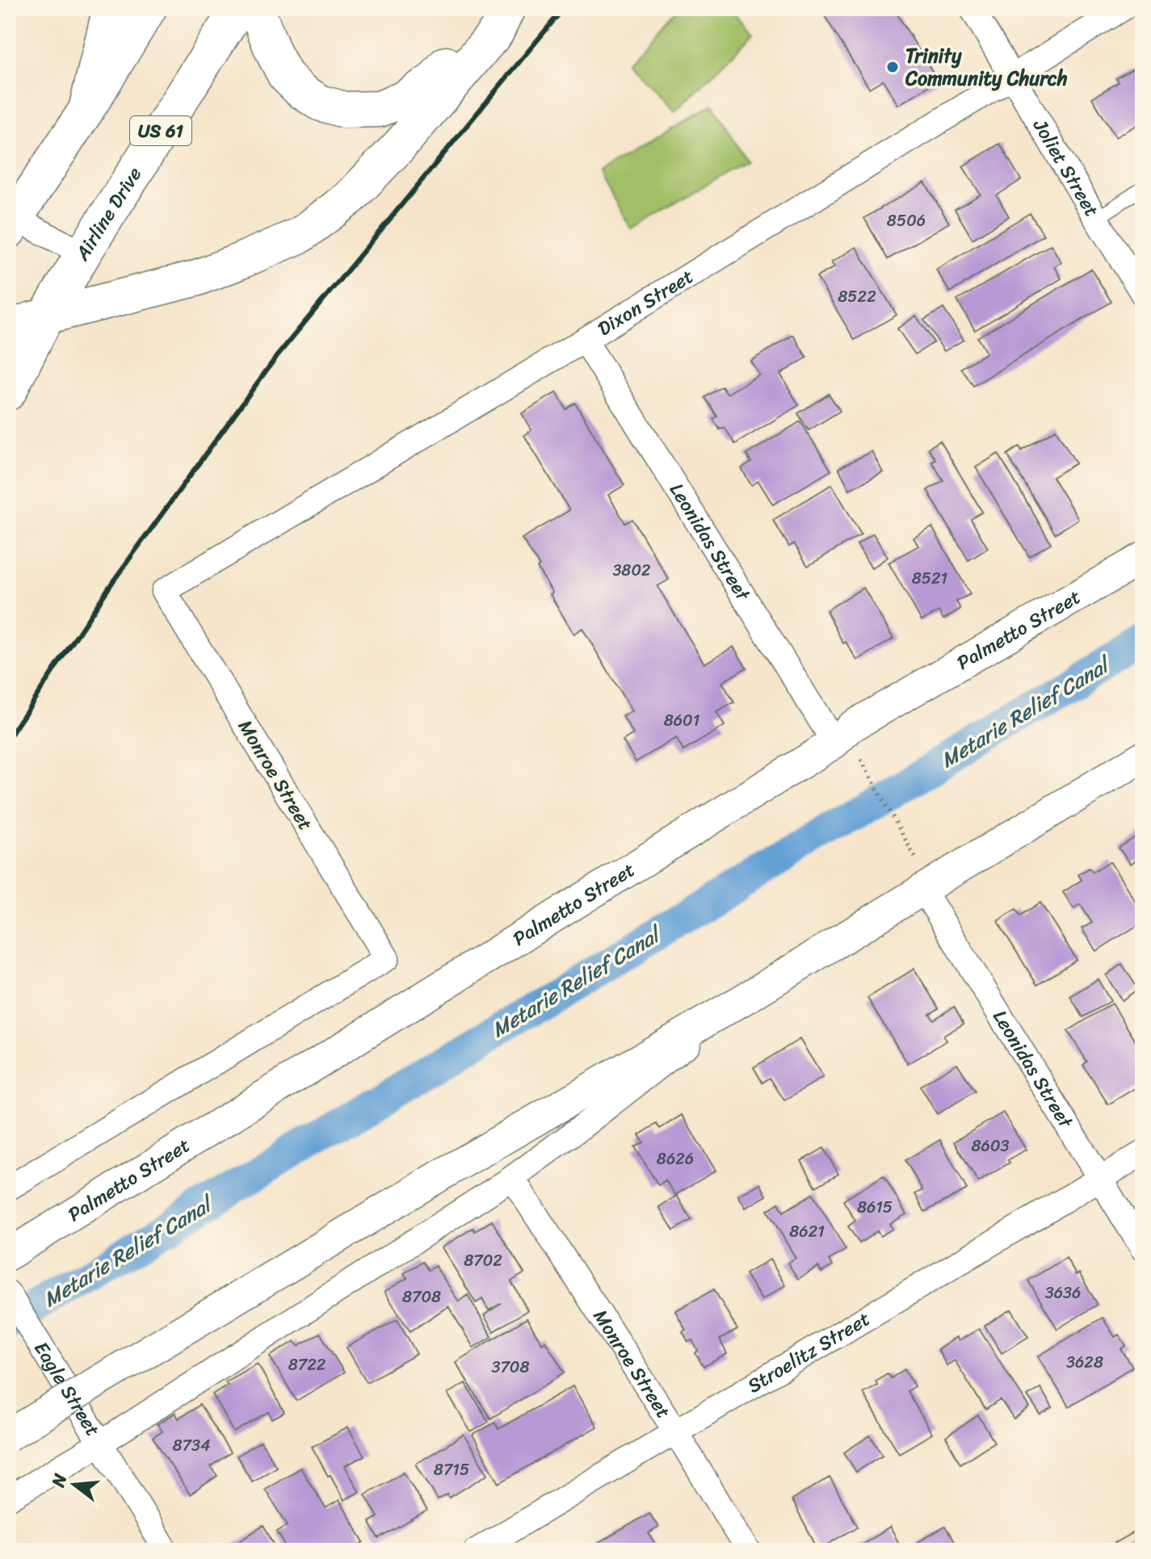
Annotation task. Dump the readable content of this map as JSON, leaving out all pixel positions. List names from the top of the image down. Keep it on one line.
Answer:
{"streets":{"main road":["US 61","Airline Drive"],"street":["Joliet Street","Dixon Street","Leonidas Street","Palmetto Street","Monroe Street","Stroelitz Street","Eagle Street"]},"crossings":[["Joliet Street","Dixon Street"],["Dixon Street","Leonidas Street"],["Dixon Street","Monroe Street"],["Leonidas Street","Palmetto Street"],["Leonidas Street","Stroelitz Street"],["Monroe Street","Stroelitz Street"]],"water":["Metarie Relief Canal"],"places":["Trinity Community Church"],"house_numbers":["8506","8522","3802","8521","8601","8603","8626","8615","8621","8702","3636","8708","3628","8722","3708","8734","8715"],"north":"left"}
